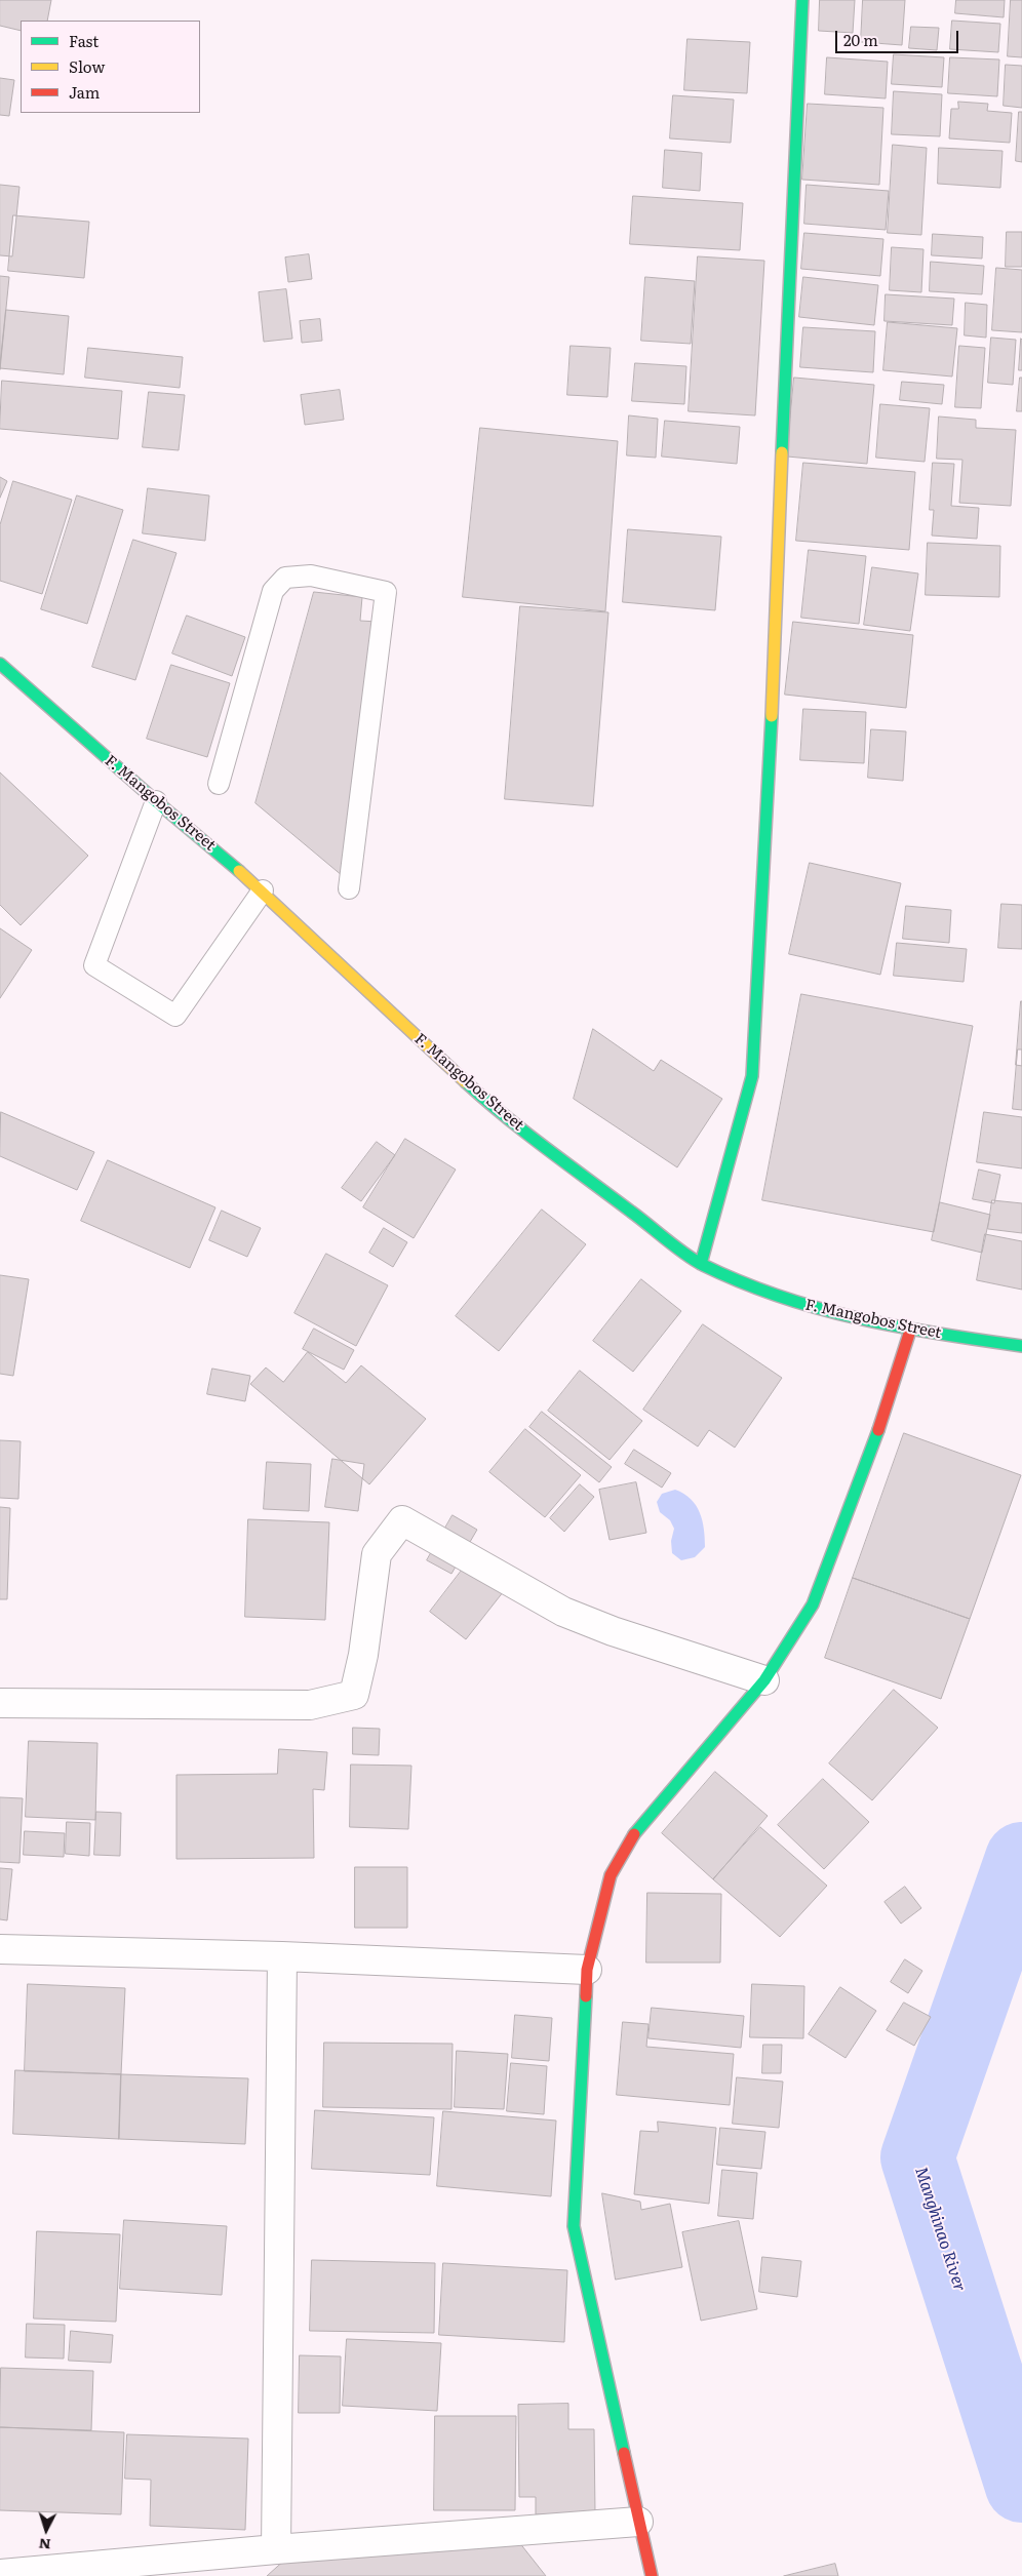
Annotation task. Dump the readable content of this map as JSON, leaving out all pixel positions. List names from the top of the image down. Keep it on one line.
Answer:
{"streets":{"street":["F. Mangobos Street"]},"water":["Manghinao River"],"legend":["Fast","Slow","Jam"],"scale_bar":"20 m","north":"bottom"}
